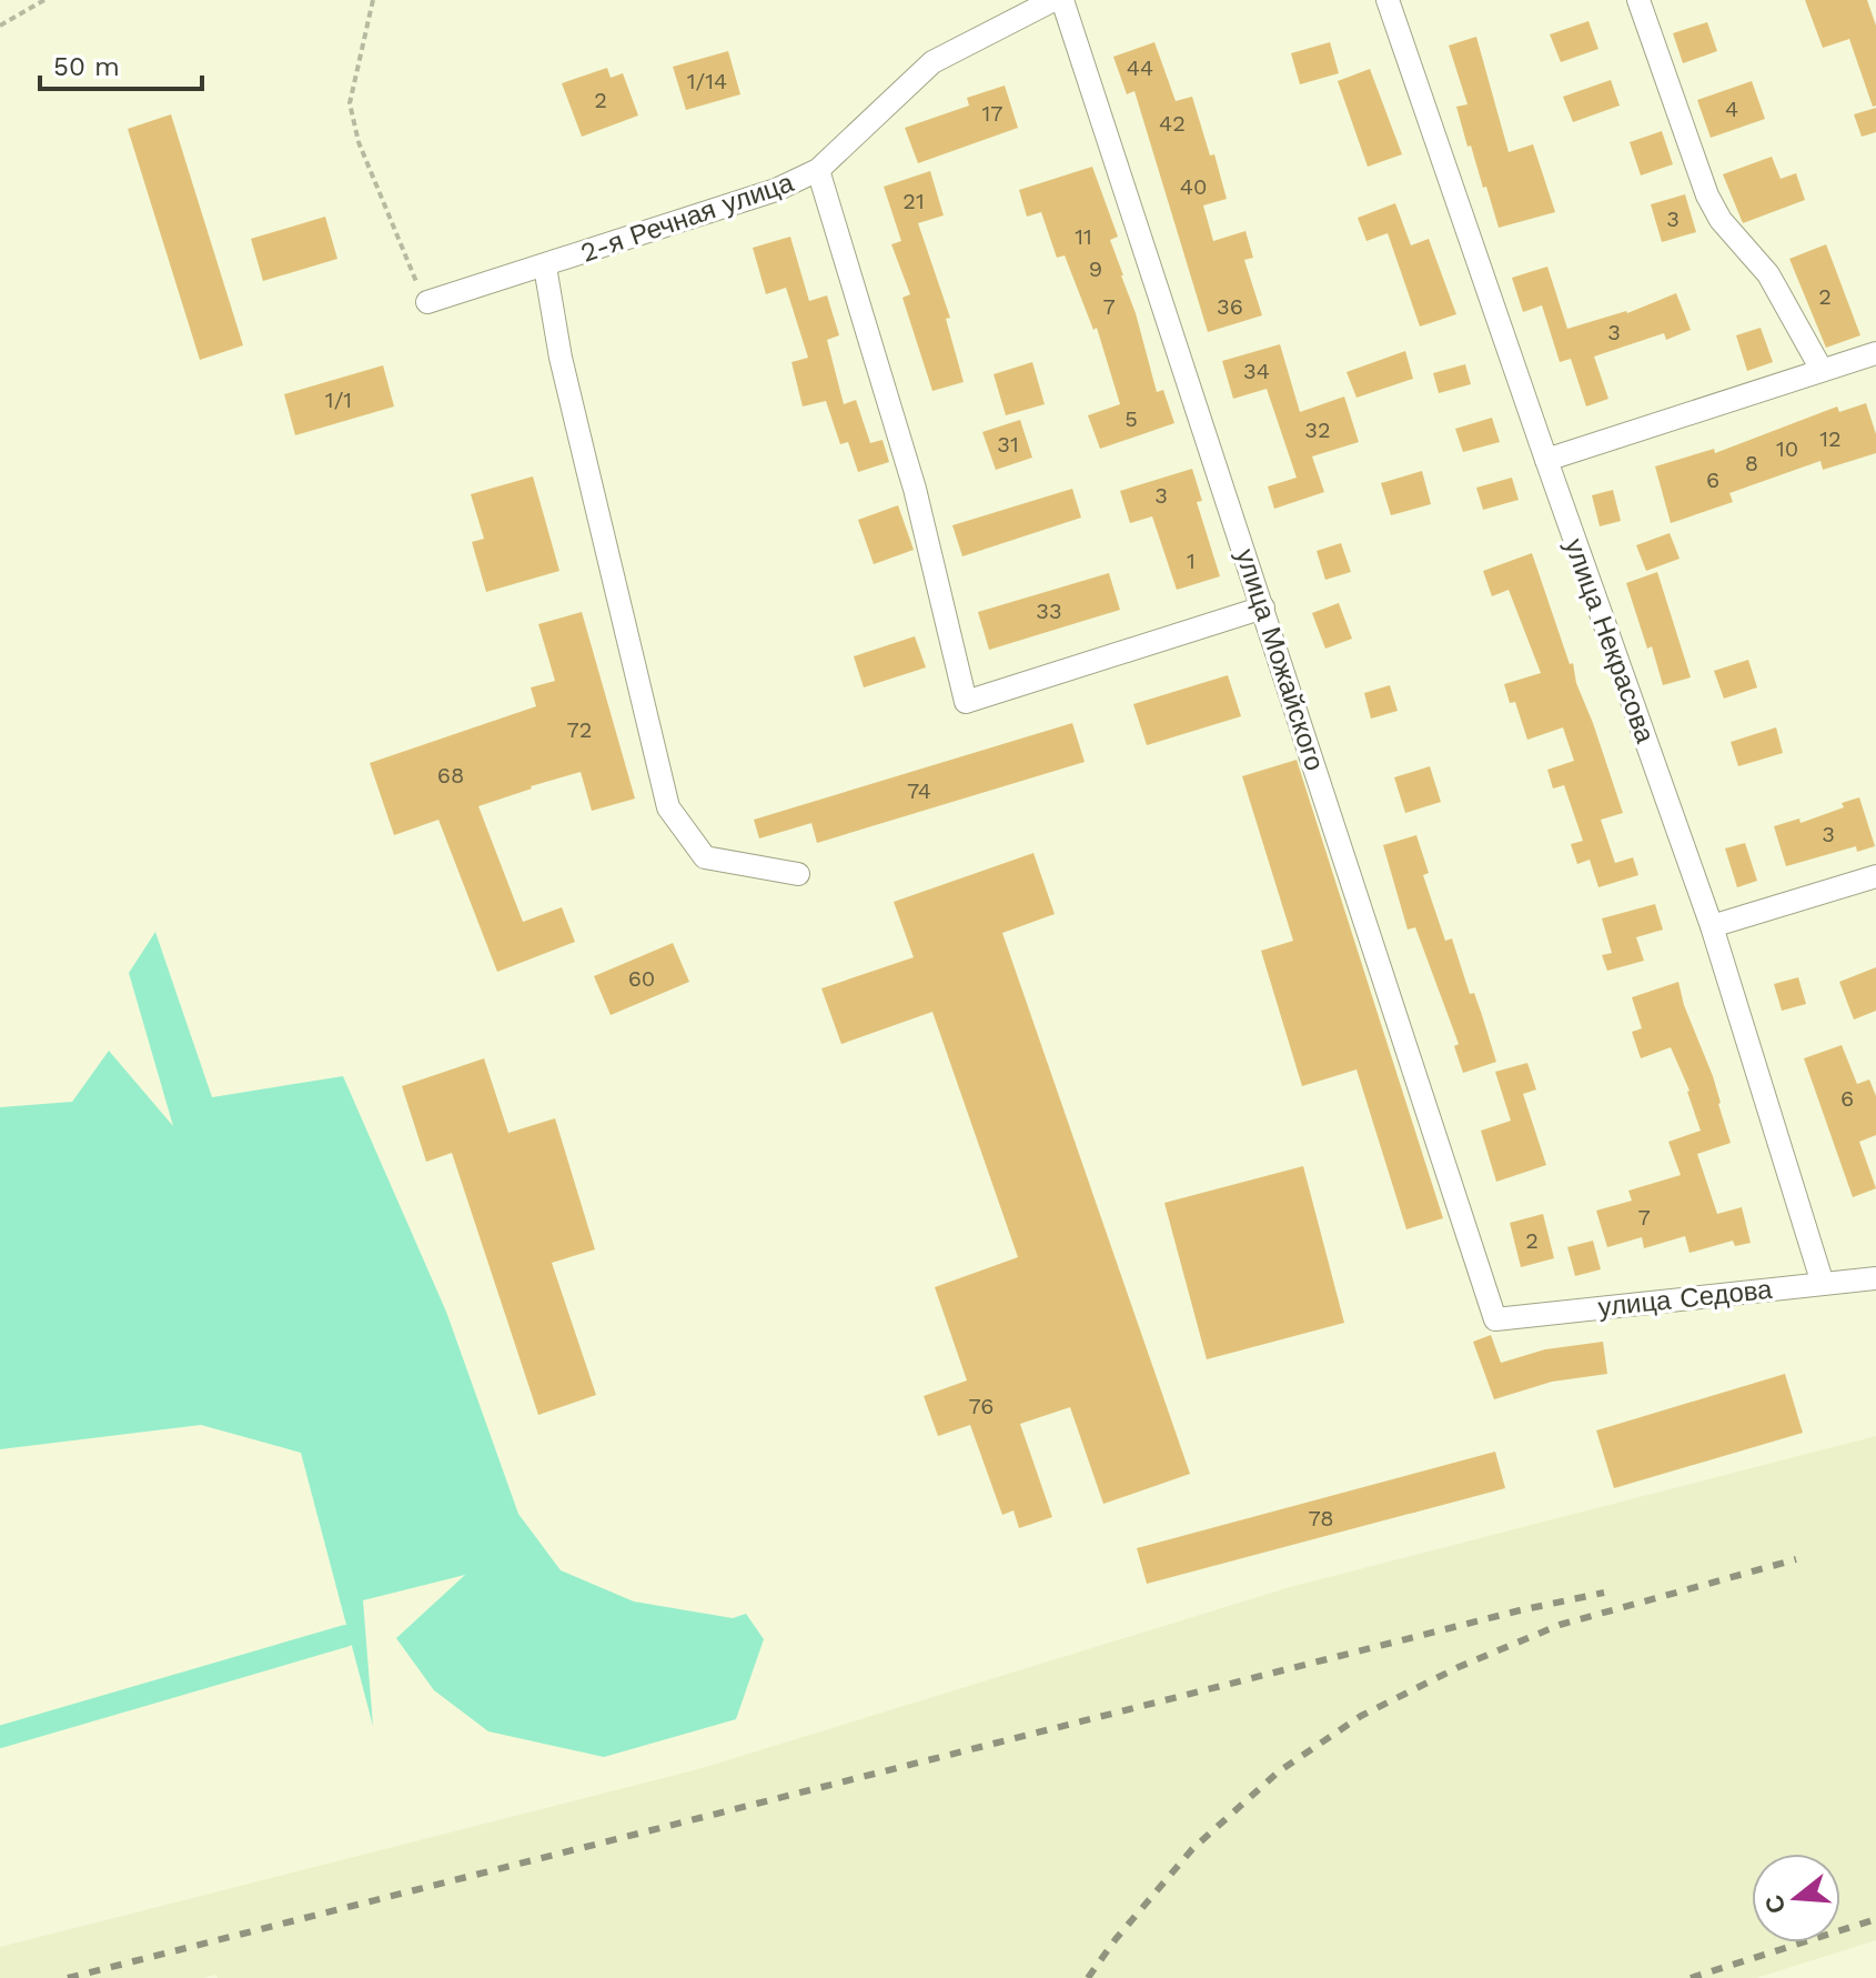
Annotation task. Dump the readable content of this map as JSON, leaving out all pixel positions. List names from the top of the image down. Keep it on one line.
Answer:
{"streets":{"street":["2-я Речная улица","улица Некрасова","улица Можайского","улица Седова"]},"crossings":[["улица Некрасова","улица Седова"],["улица Можайского","улица Седова"]],"house_numbers":["44","1/14","2","4","17","42","40","21","3","11","9","2","7","36","3","34","1/1","5","32","12","31","10","8","6","3","1","33","72","68","74","3","60","6","7","2","76","78"],"scale_bar":"50 m","north":"left"}
